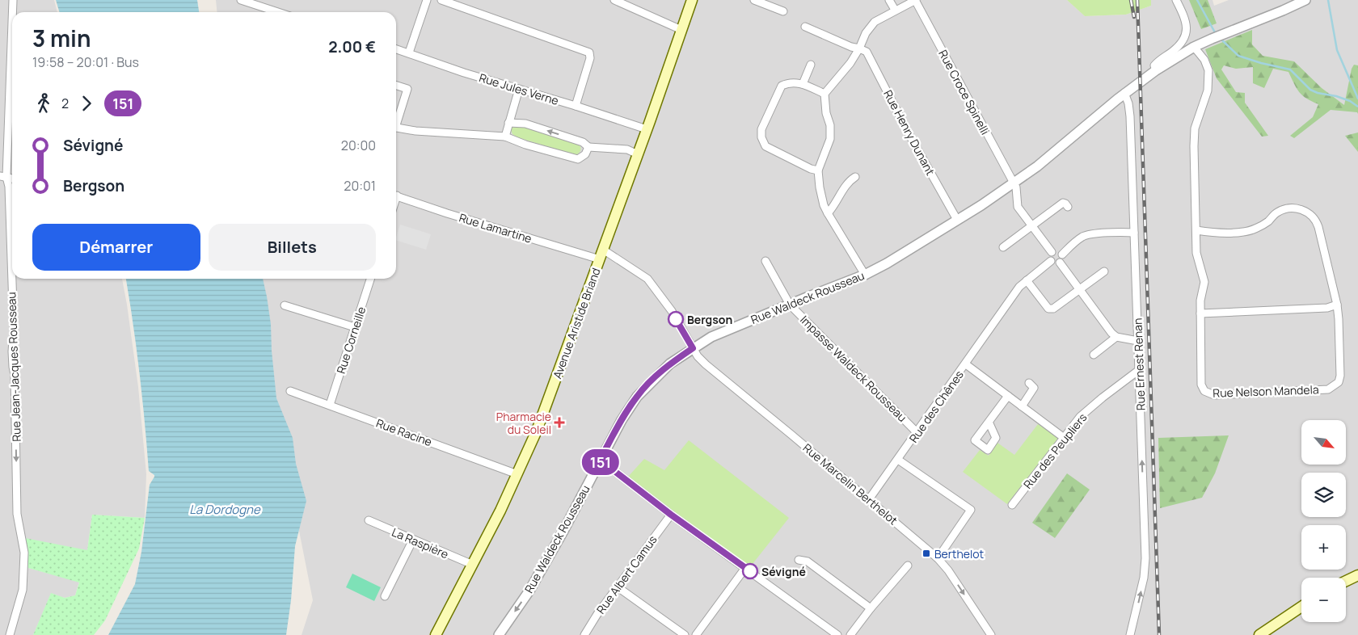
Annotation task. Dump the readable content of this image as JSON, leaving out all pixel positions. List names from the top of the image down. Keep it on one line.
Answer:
{"streets":{"main road":["Avenue Aristide Briand"],"street":["Rue Jules Verne","Rue Croce Spinelli","Rue Henry Dunant","Rue Lamartine","Rue Waldeck Rousseau","Rue Corneille","Rue Ernest Renan","Rue Jean-Jacques Rousseau","Impasse Waldeck Rousseau","Rue Nelson Mandela","Rue des Chênes","Rue Racine","Rue des Peupliers","Rue Marcelin Berthelot","La Raspière","Rue Albert Camus"]},"crossings":[["Rue Jules Verne","Avenue Aristide Briand"],["Rue Croce Spinelli","Rue Waldeck Rousseau"],["Rue Croce Spinelli","Rue des Chênes"],["Rue Henry Dunant","Rue Waldeck Rousseau"],["Rue Lamartine","Avenue Aristide Briand"],["Rue Waldeck Rousseau","Rue Ernest Renan"],["Rue Waldeck Rousseau","Impasse Waldeck Rousseau"],["Rue Waldeck Rousseau","Rue Nelson Mandela"],["Rue Waldeck Rousseau","Rue Marcelin Berthelot"],["Avenue Aristide Briand","Rue Racine"],["Avenue Aristide Briand","Rue Marcelin Berthelot"],["Avenue Aristide Briand","La Raspière"],["Rue Corneille","Rue Racine"],["Rue Ernest Renan","Rue des Peupliers"],["Impasse Waldeck Rousseau","Rue des Chênes"],["Rue des Chênes","Rue Marcelin Berthelot"]],"one_way":["Rue Ernest Renan","Rue Jean-Jacques Rousseau"],"water":["La Dordogne"],"places":{"other":["Bergson","Sévigné"],"health":["Pharmacie du Soleil"],"transit":["Berthelot"]},"lines":["bus line 151"],"north":"bottom right","page":{"on_map":"151","heading":["3 min","19:58 – 20:01 · Bus","2.00 €"],"legs":["2","151"],"list":[{"name":"Sévigné","value":"20:00"},{"name":"Bergson","value":"20:01"}],"buttons":["Démarrer","Billets"],"map_buttons":["+","−"]}}
